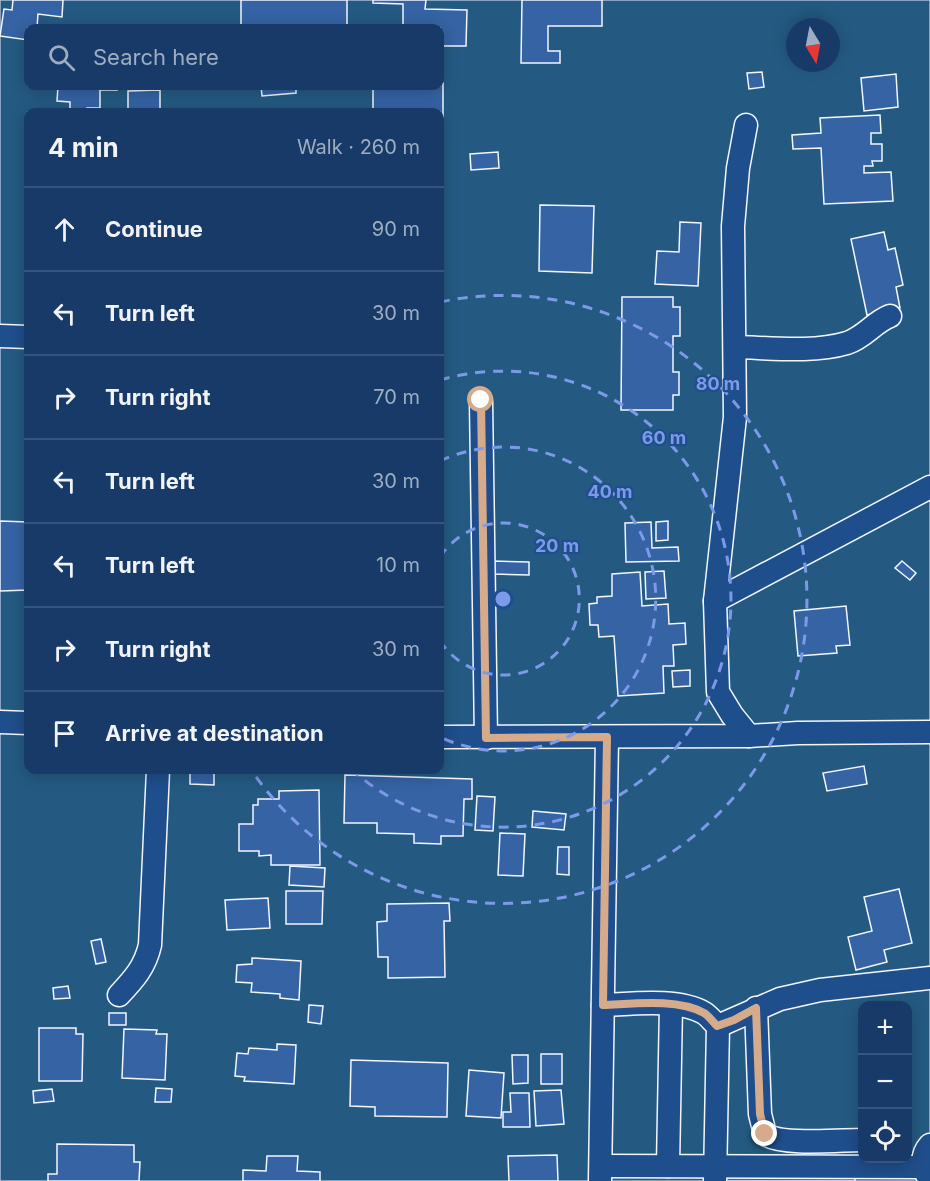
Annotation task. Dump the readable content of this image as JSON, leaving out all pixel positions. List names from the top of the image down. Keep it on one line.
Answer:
{"north":"bottom","page":{"search":"Search here","heading":["4 min","Walk · 260 m"],"list":[["Continue","90 m"],["Turn left","30 m"],["Turn right","70 m"],["Turn left","30 m"],["Turn left","10 m"],["Turn right","30 m"],"Arrive at destination"],"map_buttons":["+","−"]},"rings":["80 m","60 m","40 m","20 m"]}
